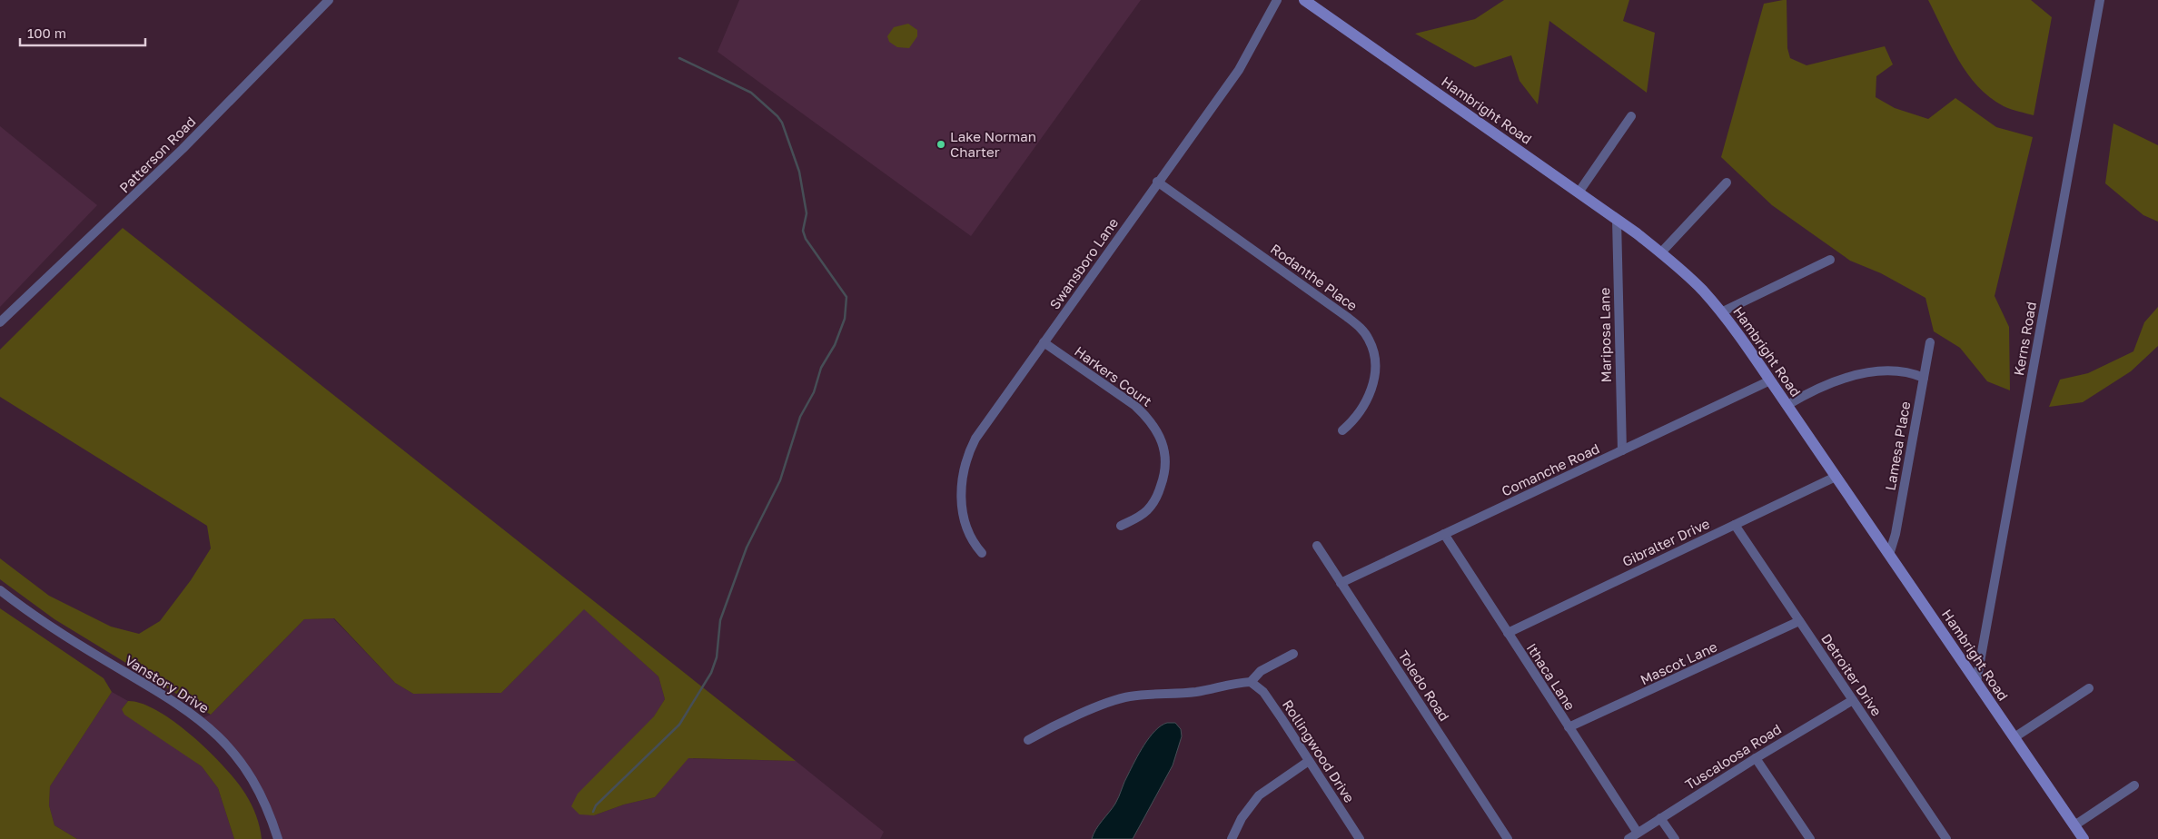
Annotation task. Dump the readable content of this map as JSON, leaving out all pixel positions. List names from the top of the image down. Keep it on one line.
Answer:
{"streets":{"main road":["Hambright Road"],"street":["Patterson Road","Swansboro Lane","Rodanthe Place","Mariposa Lane","Kerns Road","Harkers Court","Lamesa Place","Comanche Road","Gibralter Drive","Mascot Lane","Detroiter Drive","Ithaca Lane","Vanstory Drive","Toledo Road","Rollingwood Drive","Tuscaloosa Road"]},"crossings":[["Hambright Road","Mariposa Lane"],["Hambright Road","Kerns Road"],["Hambright Road","Lamesa Place"],["Hambright Road","Comanche Road"],["Hambright Road","Gibralter Drive"],["Swansboro Lane","Rodanthe Place"],["Swansboro Lane","Harkers Court"],["Mariposa Lane","Comanche Road"],["Comanche Road","Ithaca Lane"],["Comanche Road","Toledo Road"],["Gibralter Drive","Detroiter Drive"],["Gibralter Drive","Ithaca Lane"],["Mascot Lane","Detroiter Drive"],["Mascot Lane","Ithaca Lane"],["Detroiter Drive","Tuscaloosa Road"],["Ithaca Lane","Tuscaloosa Road"]],"places":["Lake Norman Charter"],"scale_bar":"100 m"}
